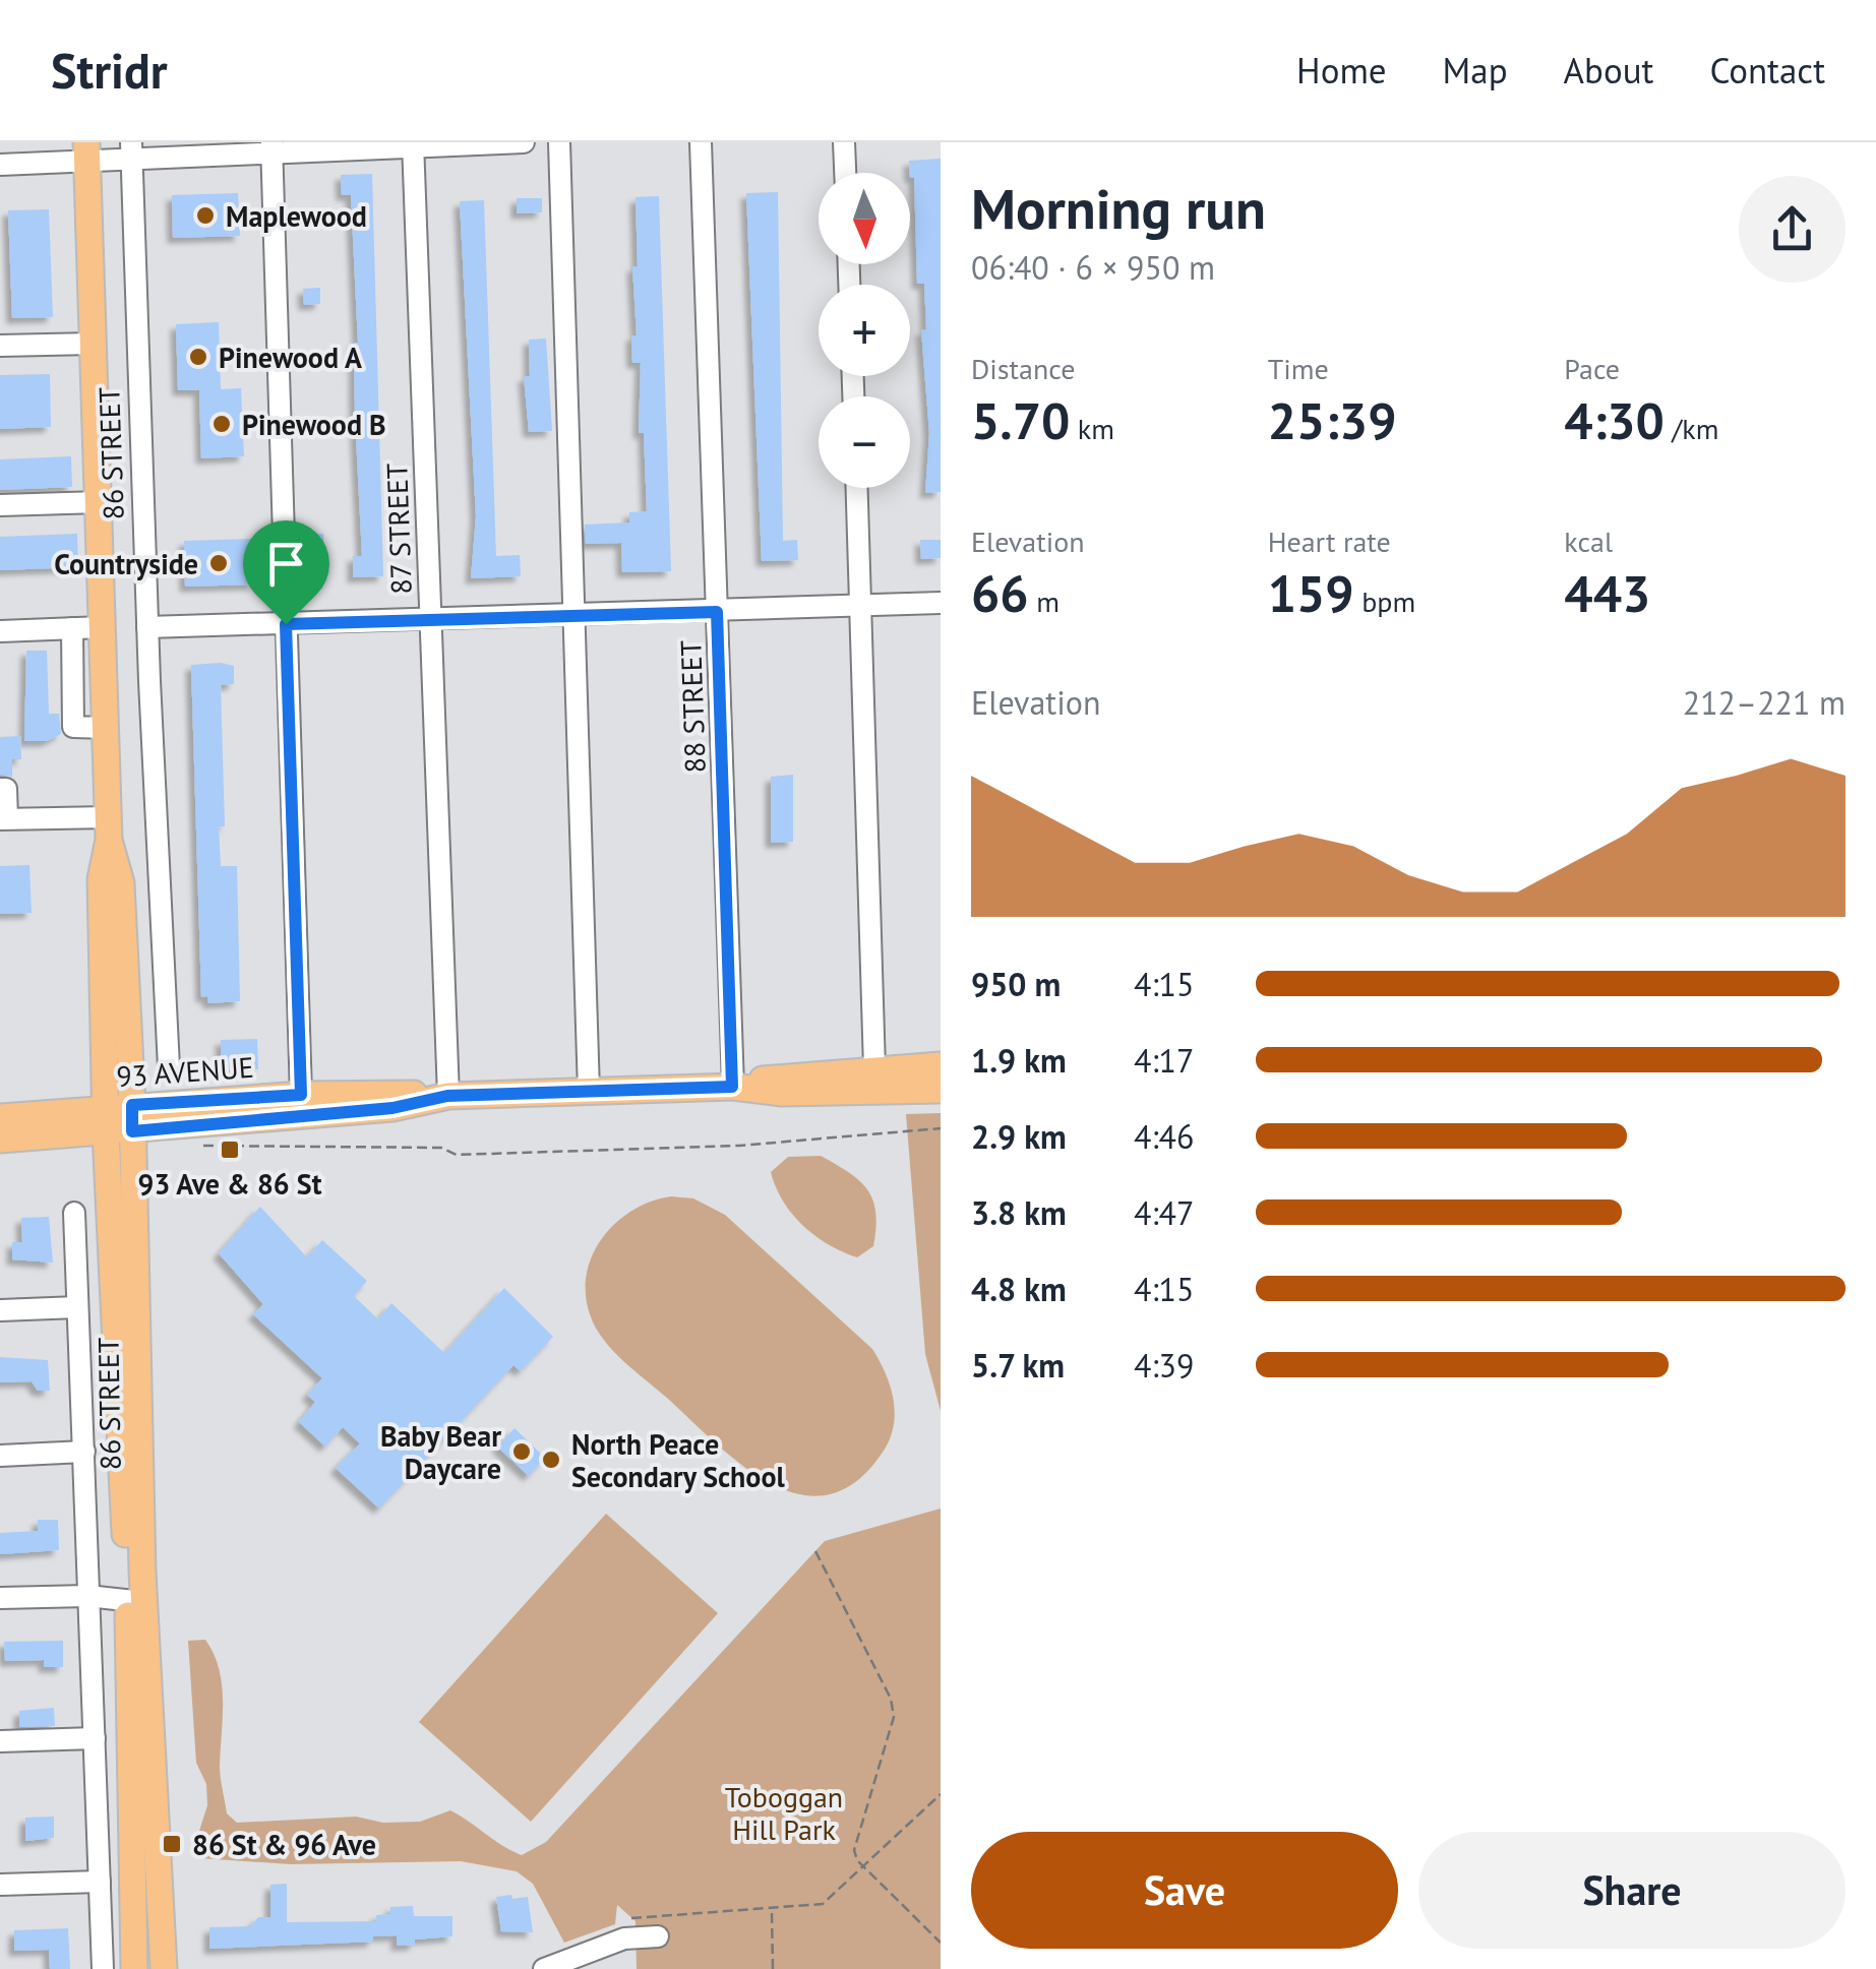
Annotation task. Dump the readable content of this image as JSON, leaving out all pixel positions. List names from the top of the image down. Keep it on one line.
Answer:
{"streets":{"main road":["86 STREET","93 AVENUE"],"street":["87 STREET","88 STREET"]},"crossings":[["86 STREET","93 AVENUE"],["87 STREET","93 AVENUE"],["88 STREET","93 AVENUE"]],"parks":["Toboggan Hill Park"],"places":{"other":["Maplewood","Pinewood A","Pinewood B","Countryside","Baby Bear Daycare","North Peace Secondary School"],"transit":["93 Ave & 86 St","86 St & 96 Ave"]},"north":"bottom","page":{"header":"Stridr","nav":["Home","Map","About","Contact"],"heading":["Morning run","06:40 · 6 × 950 m"],"map_buttons":["+","−"],"stats":[["Distance","5.70 km"],["Time","25:39"],["Pace","4:30 /km"],["Elevation","66 m"],["Heart rate","159 bpm"],["kcal","443"]],"chart":["Elevation","212–221 m"],"list":[{"name":"950 m","note":"4:15"},{"name":"1.9 km","note":"4:17"},{"name":"2.9 km","note":"4:46"},{"name":"3.8 km","note":"4:47"},{"name":"4.8 km","note":"4:15"},{"name":"5.7 km","note":"4:39"}],"buttons":["Save","Share"]}}
